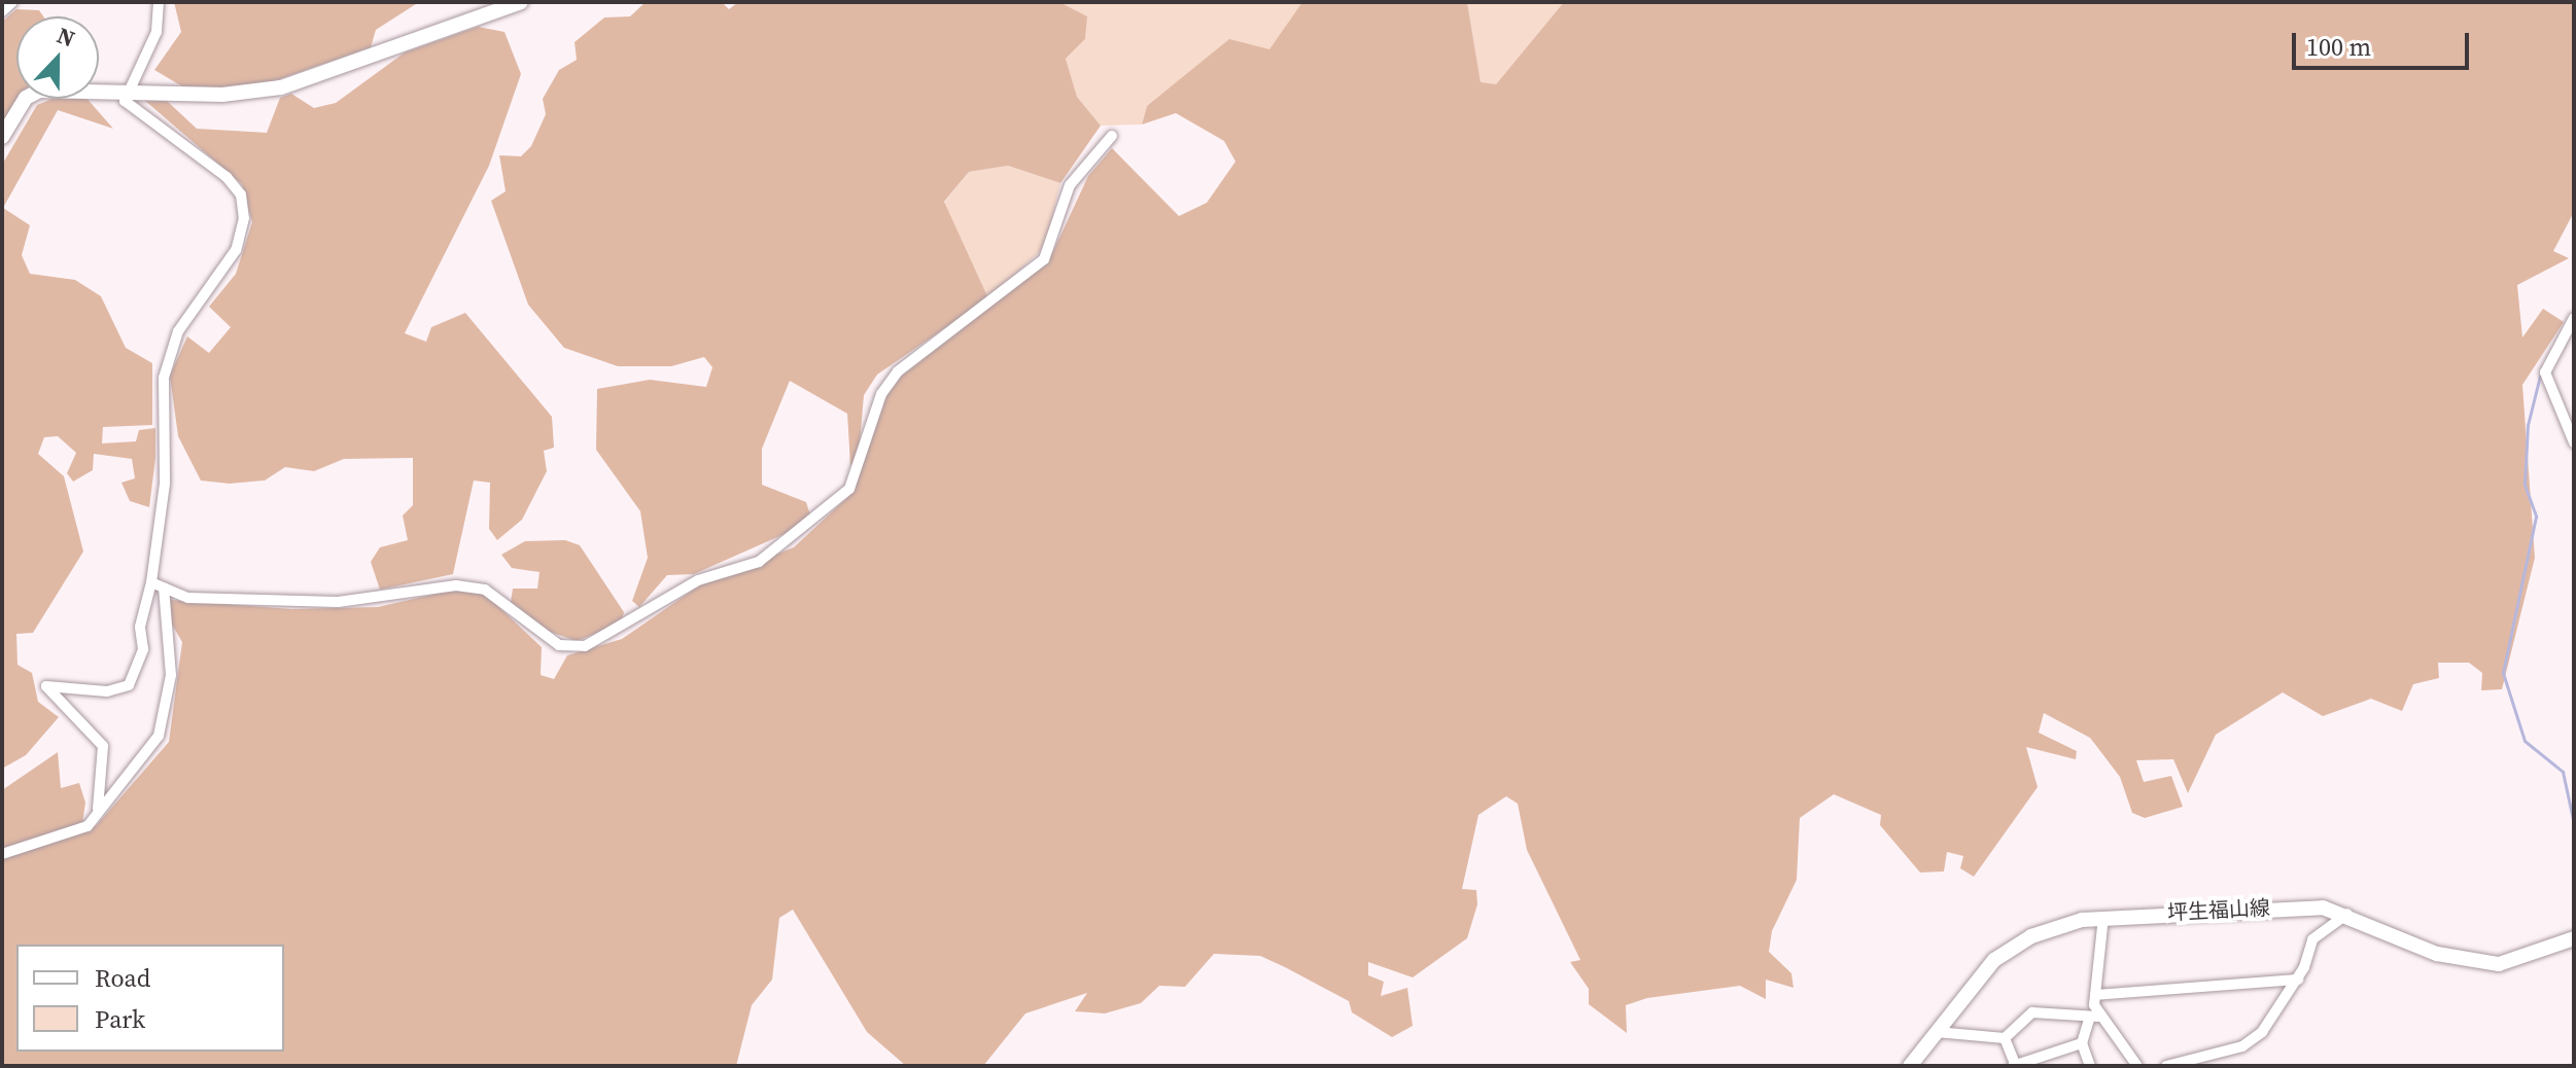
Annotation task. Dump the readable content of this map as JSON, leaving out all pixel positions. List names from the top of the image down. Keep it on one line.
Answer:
{"streets":{"main road":["坪生福山線"]},"legend":["Road","Park"],"scale_bar":"100 m","north":"top"}
